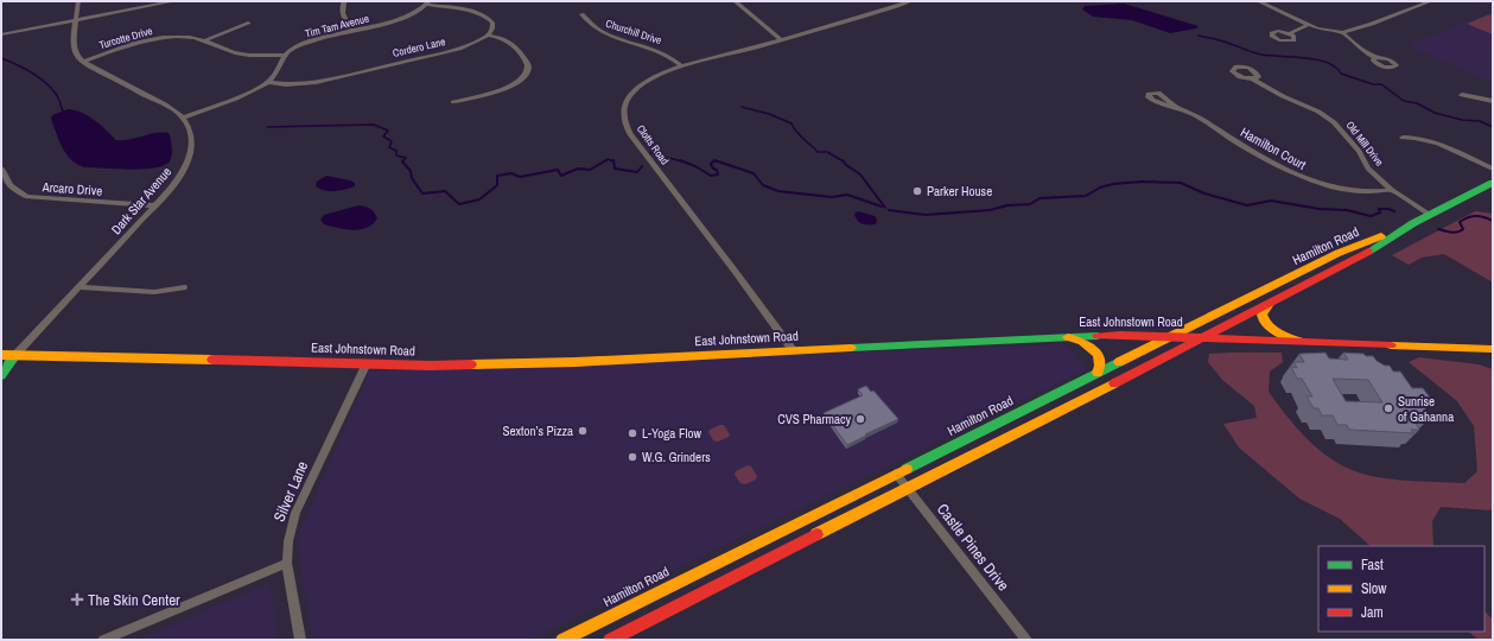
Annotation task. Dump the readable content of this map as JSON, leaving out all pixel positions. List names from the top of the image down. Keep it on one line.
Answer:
{"streets":{"main road":["Hamilton Road","East Johnstown Road"],"street":["Tim Tam Avenue","Churchill Drive","Turcotte Drive","Cordero Lane","Old Mill Drive","Clotts Road","Hamilton Court","Arcaro Drive","Dark Star Avenue","Silver Lane","Castle Pines Drive"]},"crossings":[["Tim Tam Avenue","Turcotte Drive"],["Tim Tam Avenue","Cordero Lane"],["Churchill Drive","Clotts Road"],["Old Mill Drive","Hamilton Court"],["Old Mill Drive","Hamilton Road"],["Clotts Road","East Johnstown Road"],["Arcaro Drive","Dark Star Avenue"],["Dark Star Avenue","East Johnstown Road"],["Hamilton Road","East Johnstown Road"],["Hamilton Road","Castle Pines Drive"],["East Johnstown Road","Silver Lane"]],"places":{"other":["Parker House","Sunrise of Gahanna","CVS Pharmacy","Sexton’s Pizza","L-Yoga Flow","W.G. Grinders"],"health":["The Skin Center"]},"legend":["Fast","Slow","Jam"]}
